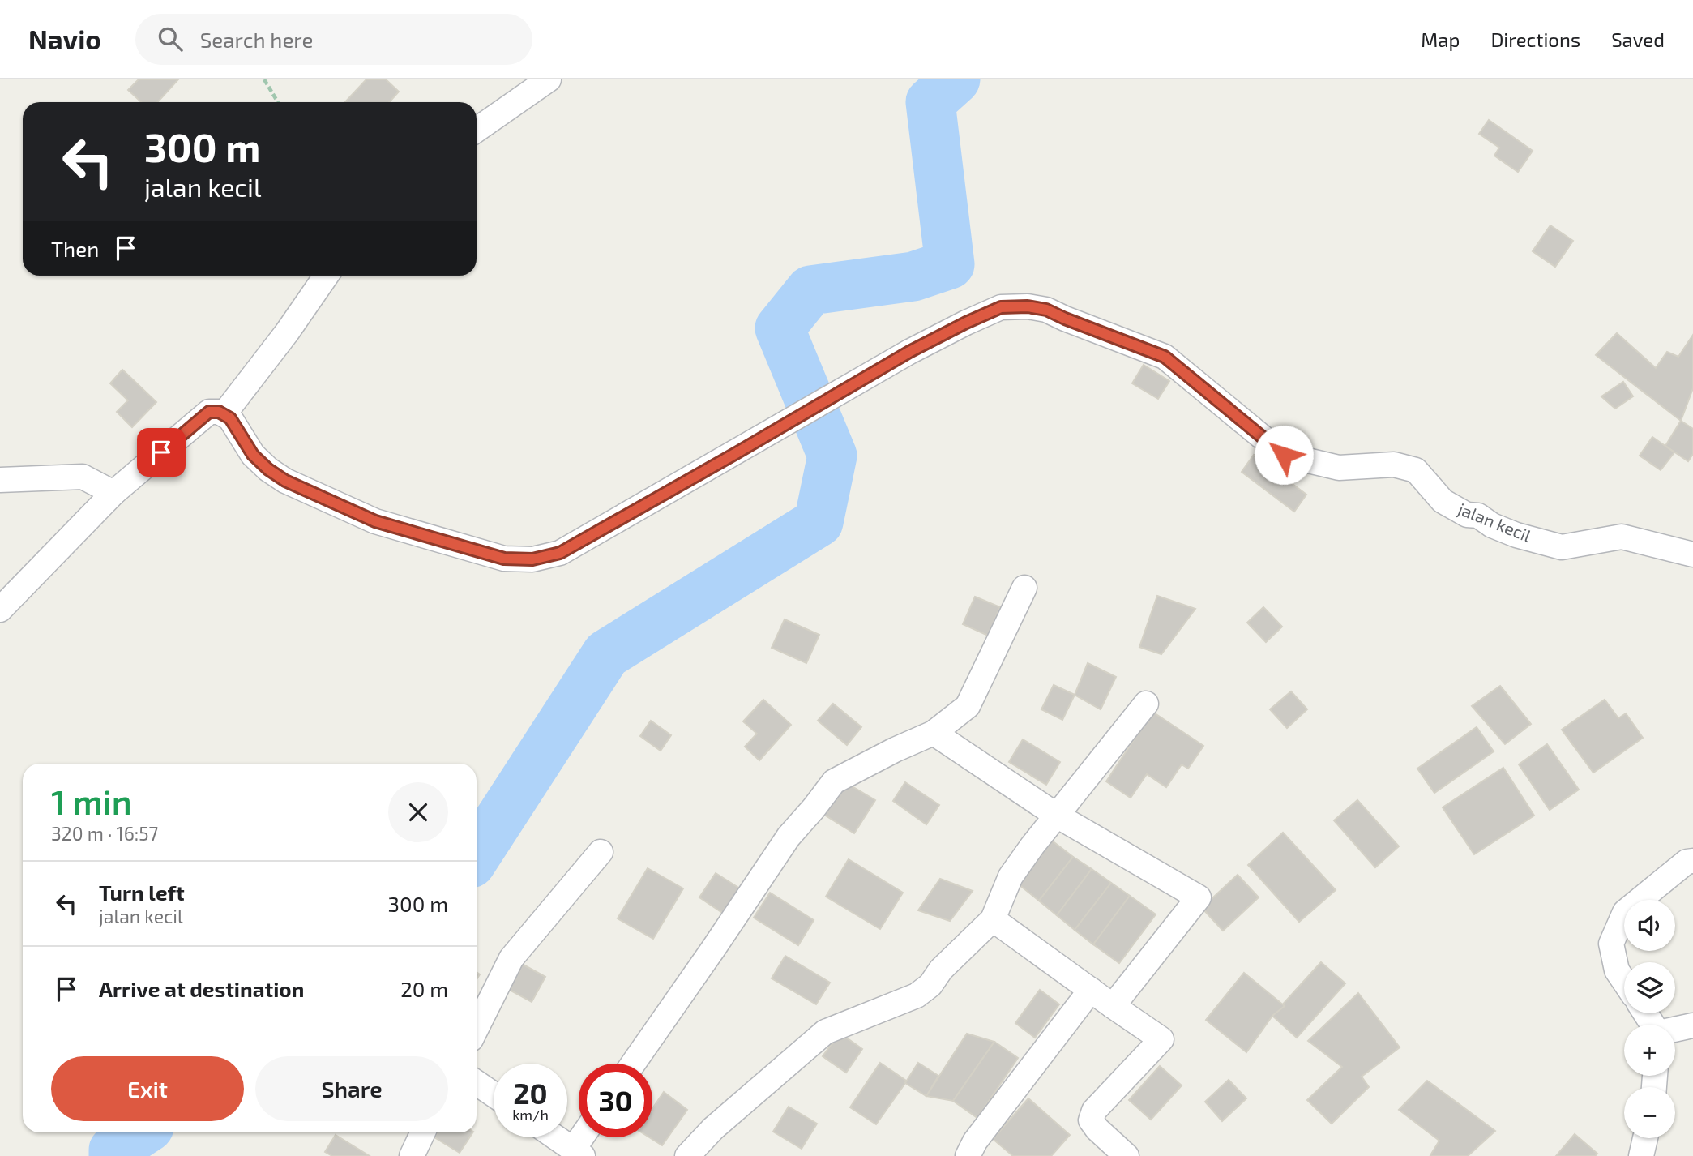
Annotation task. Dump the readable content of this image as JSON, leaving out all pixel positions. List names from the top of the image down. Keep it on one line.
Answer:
{"streets":{"street":["jalan kecil"]},"page":{"header":"Navio","search":"Search here","nav":["Map","Directions","Saved"],"turn":["300 m","jalan kecil"],"then":"Then","heading":["1 min","320 m · 16:57"],"list":[{"name":"Turn left","note":"jalan kecil","value":"300 m"},{"name":"Arrive at destination","value":"20 m"}],"map_buttons":["+","−"],"buttons":["Exit","Share"],"speed":"20 km/h","limit":"30"}}
